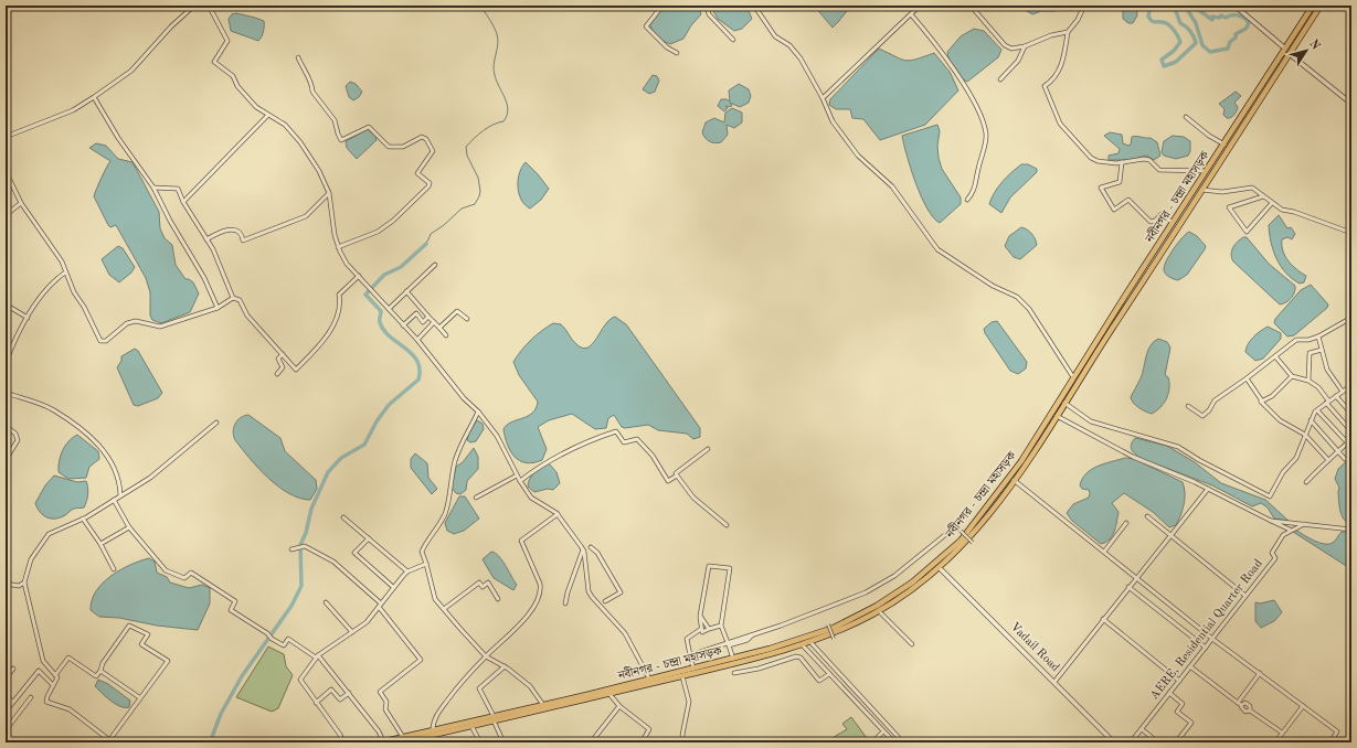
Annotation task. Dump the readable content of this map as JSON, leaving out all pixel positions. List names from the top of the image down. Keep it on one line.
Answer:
{"streets":{"highway":["নবীনগর - চন্দ্রা মহাসড়ক"],"street":["AERE, Residential Quarter Road","Vadail Road"]},"crossings":[["নবীনগর - চন্দ্রা মহাসড়ক","Vadail Road"]],"north":"top right"}
